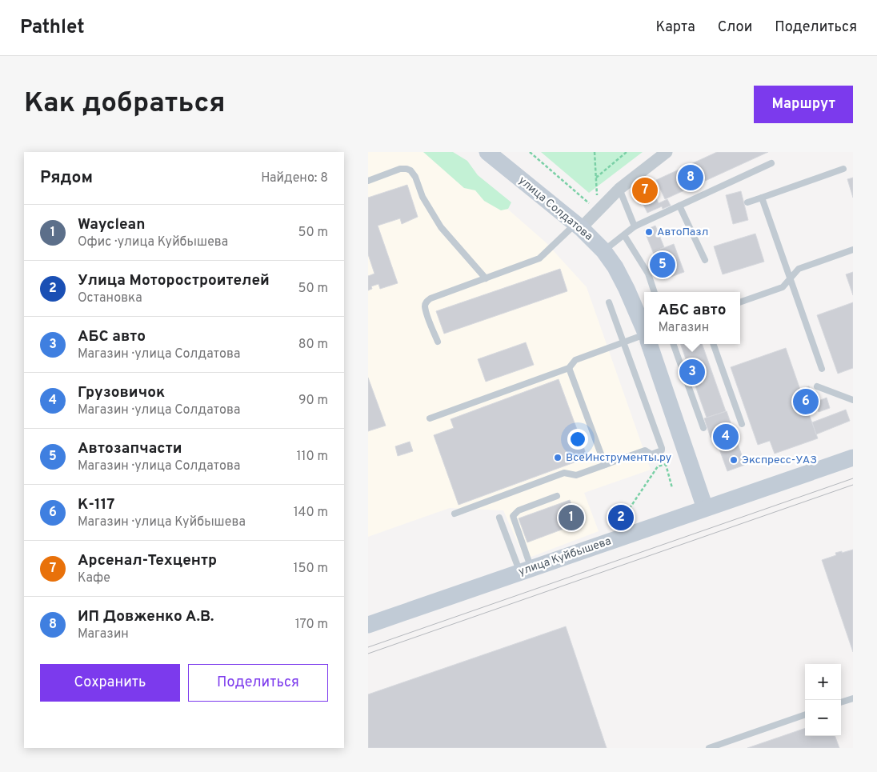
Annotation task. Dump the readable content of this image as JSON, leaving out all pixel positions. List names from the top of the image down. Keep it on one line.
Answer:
{"streets":{"main road":["улица Солдатова","улица Куйбышева"]},"crossings":[["улица Солдатова","улица Куйбышева"]],"places":["АвтоПазл","ВсеИнструменты.ру","Экспресс-УАЗ"],"page":{"header":"Pathlet","nav":["Карта","Слои","Поделиться"],"buttons":["Маршрут",["Сохранить","Поделиться"]],"title":"Как добраться","heading":["Рядом","Найдено: 8"],"pins":["8","7","5","3","6","4","1","2"],"list":[{"mark":"1","name":"Wayclean","note":"Офис · улица Куйбышева","value":"50 m"},{"mark":"2","name":"Улица Моторостроителей","note":"Остановка","value":"50 m"},{"mark":"3","name":"АБС авто","note":"Магазин · улица Солдатова","value":"80 m"},{"mark":"4","name":"Грузовичок","note":"Магазин · улица Солдатова","value":"90 m"},{"mark":"5","name":"Автозапчасти","note":"Магазин · улица Солдатова","value":"110 m"},{"mark":"6","name":"К-117","note":"Магазин · улица Куйбышева","value":"140 m"},{"mark":"7","name":"Арсенал-Техцентр","note":"Кафе","value":"150 m"},{"mark":"8","name":"ИП Довженко А.В.","note":"Магазин","value":"170 m"}],"popup":["АБС авто","Магазин"],"map_buttons":["+","−"]}}
